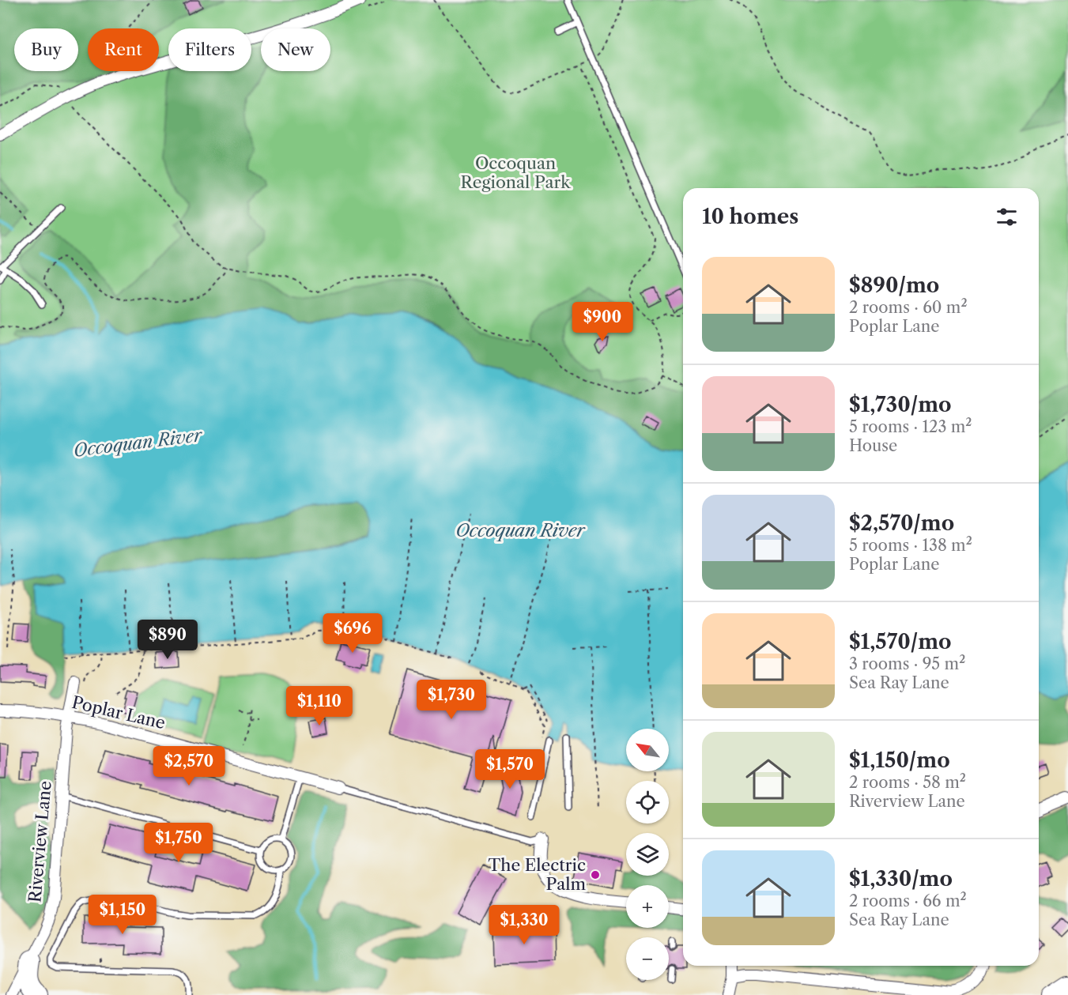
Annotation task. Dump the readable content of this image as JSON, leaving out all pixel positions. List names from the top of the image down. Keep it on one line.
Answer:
{"streets":{"street":["Poplar Lane","Riverview Lane"]},"crossings":[["Poplar Lane","Riverview Lane"]],"water":["Occoquan River"],"parks":["Occoquan Regional Park"],"places":["The Electric Palm"],"north":"top left","page":{"chip":["Buy","Rent","Filters","New"],"heading":"10 homes","list":[{"name":"$890/mo","note":"2 rooms · 60 m² · Poplar Lane"},{"name":"$1,730/mo","note":"5 rooms · 123 m² · House"},{"name":"$2,570/mo","note":"5 rooms · 138 m² · Poplar Lane"},{"name":"$1,570/mo","note":"3 rooms · 95 m² · Sea Ray Lane"},{"name":"$1,150/mo","note":"2 rooms · 58 m² · Riverview Lane"},{"name":"$1,330/mo","note":"2 rooms · 66 m² · Sea Ray Lane"}],"price":["$900","$696","$890","$1,730","$1,110","$2,570","$1,570","$1,750","$1,150","$1,330"],"map_buttons":["+","−"]}}
